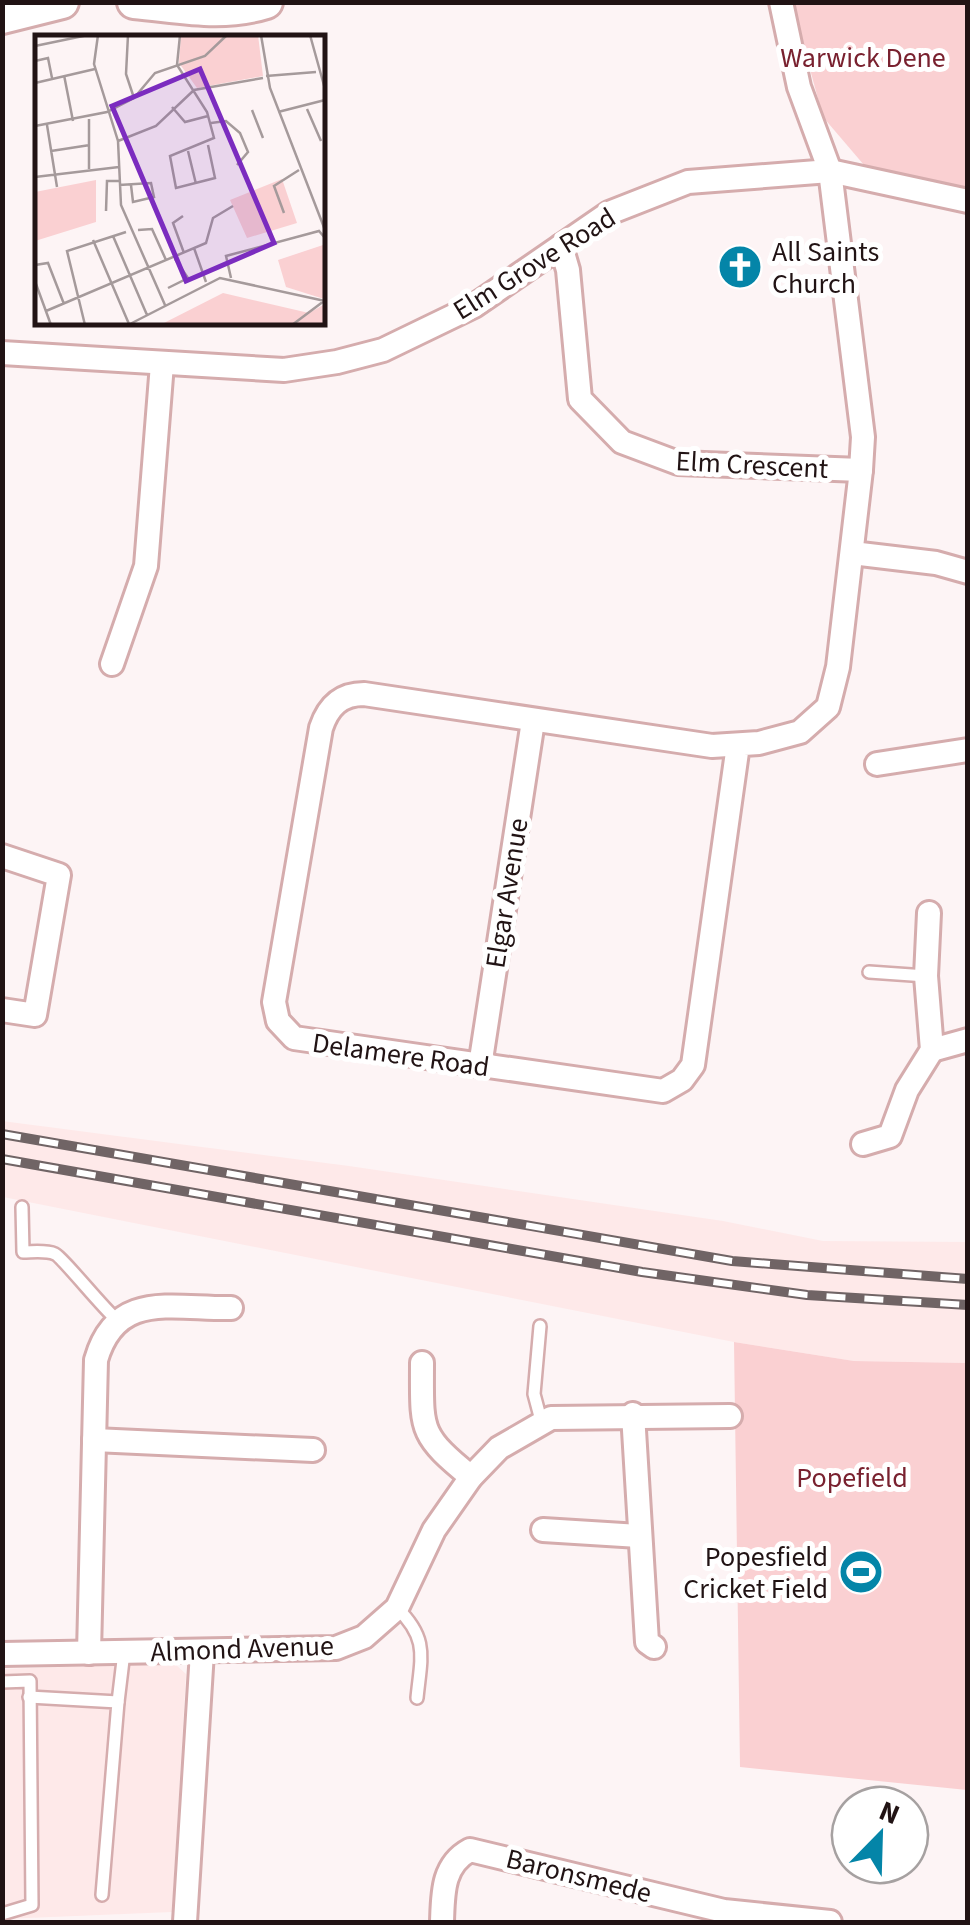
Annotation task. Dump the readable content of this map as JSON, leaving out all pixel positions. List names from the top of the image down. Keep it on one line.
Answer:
{"streets":{"street":["Elm Grove Road","Elm Crescent","Elgar Avenue","Delamere Road","Almond Avenue","Baronsmede"]},"crossings":[["Elm Grove Road","Elm Crescent"],["Elm Grove Road","Delamere Road"],["Elm Crescent","Delamere Road"],["Elgar Avenue","Delamere Road"]],"parks":["Warwick Dene","Popefield"],"places":{"church":["All Saints Church"],"sports":["Popesfield Cricket Field"]},"north":"top right"}
